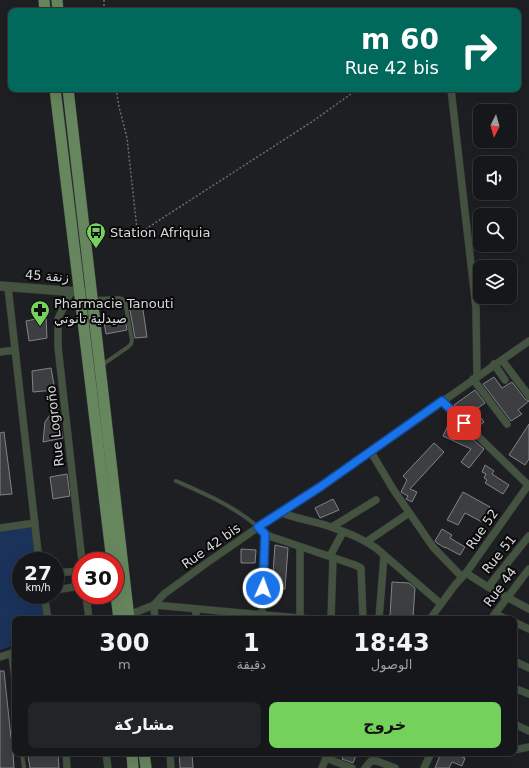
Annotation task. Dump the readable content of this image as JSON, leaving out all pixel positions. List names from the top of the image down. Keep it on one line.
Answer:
{"streets":{"street":["زنقة 45","Rue Logroño","Rue 52","Rue 42 bis","Rue 51","Rue 44"]},"crossings":[["زنقة 45","Rue Logroño"]],"places":{"bus stop":["Station Afriquia"],"pharmacy":["Pharmacie Tanouti صيدلية تانوتي"]},"north":"bottom","page":{"turn":["60 m","Rue 42 bis"],"speed":"27 km/h","limit":"30","eta":["18:43","الوصول","1","دقيقة","300","m"],"buttons":["خروج","مشاركة"]}}
